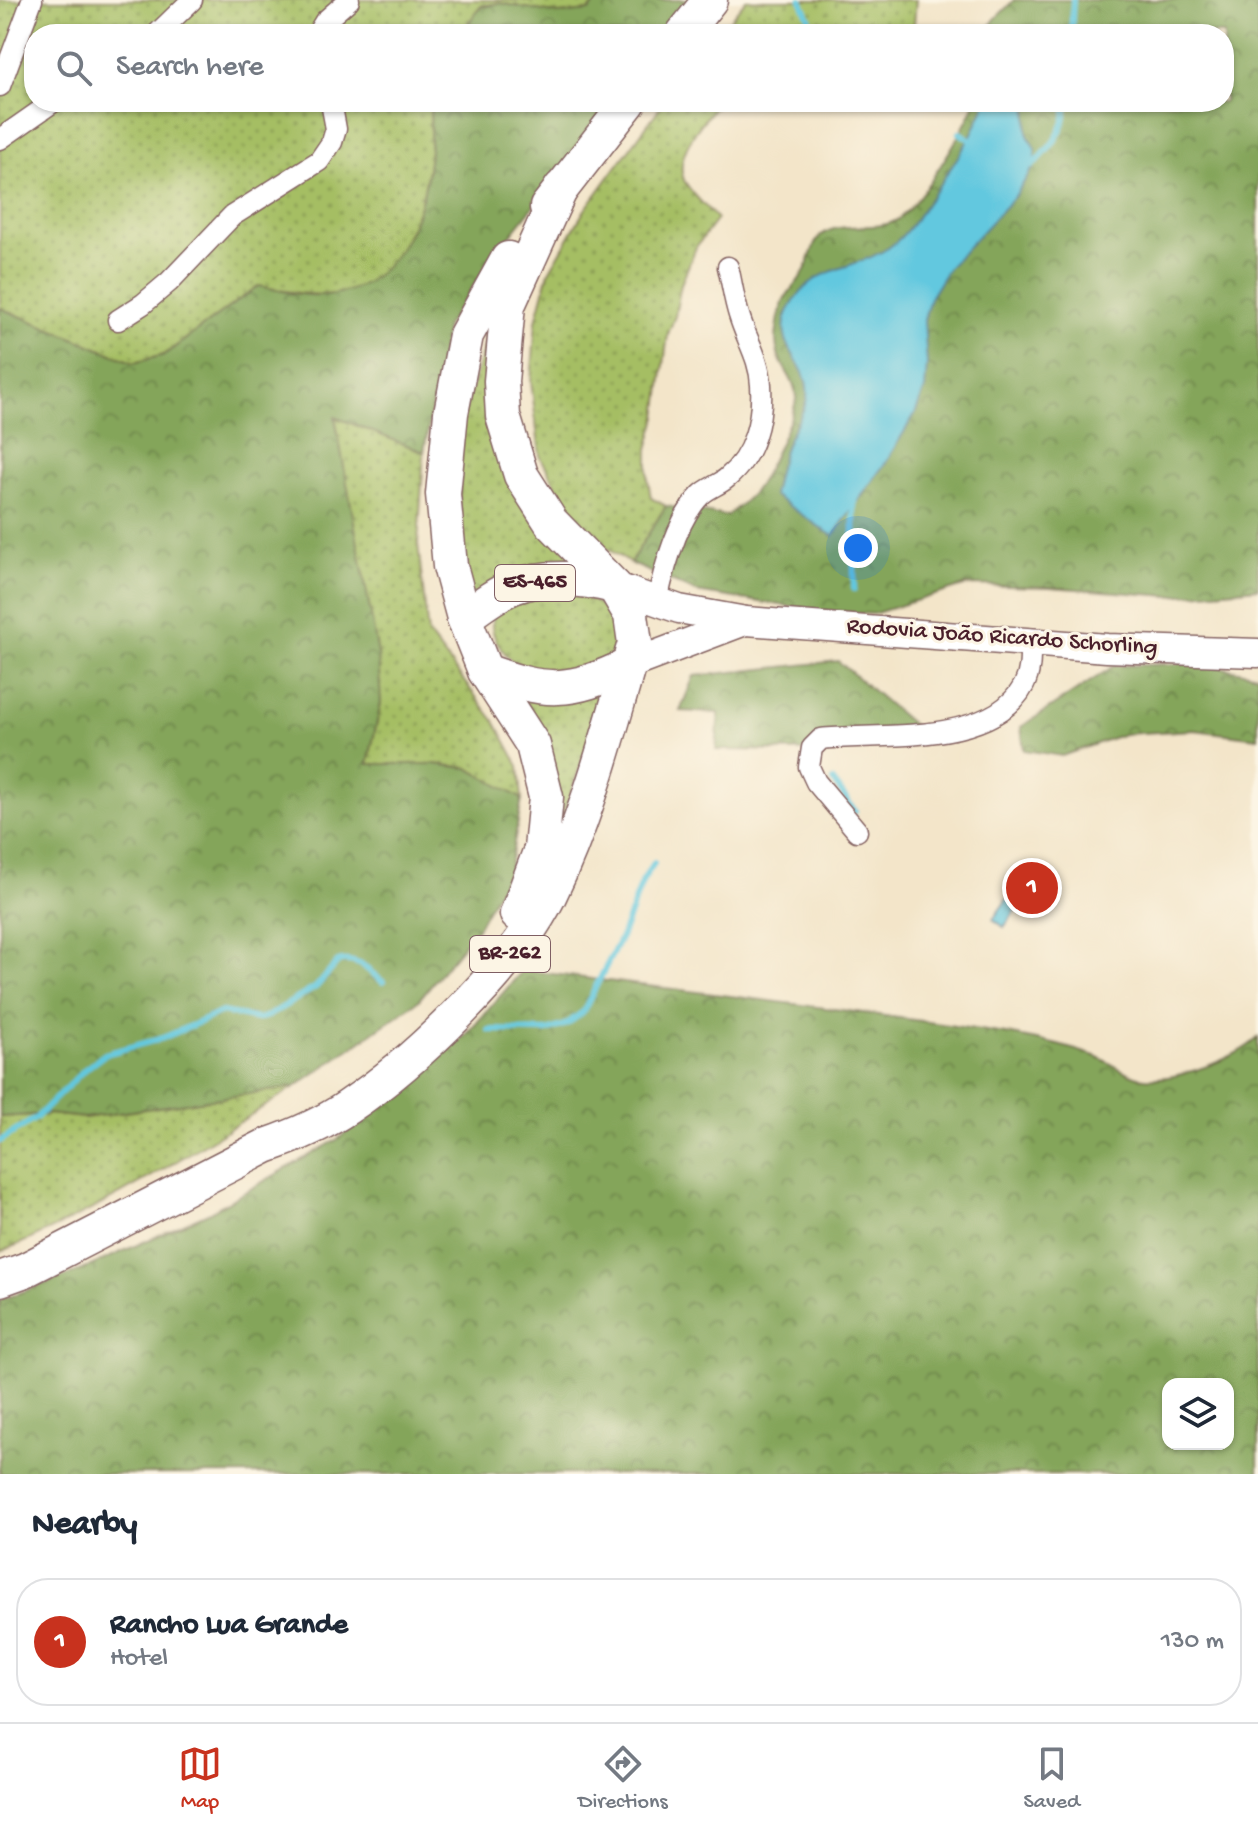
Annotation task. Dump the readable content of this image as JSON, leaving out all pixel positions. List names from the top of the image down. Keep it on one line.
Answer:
{"streets":{"highway":["ES-465","BR-262"],"main road":["Rodovia João Ricardo Schorling"]},"crossings":[["ES-465","Rodovia João Ricardo Schorling"],["ES-465","BR-262"],["Rodovia João Ricardo Schorling","BR-262"]],"page":{"search":"Search here","pins":"1","heading":"Nearby","list":[{"mark":"1","name":"Rancho Lua Grande","note":"Hotel","value":"130 m"}],"nav":["Map","Directions","Saved"]}}
